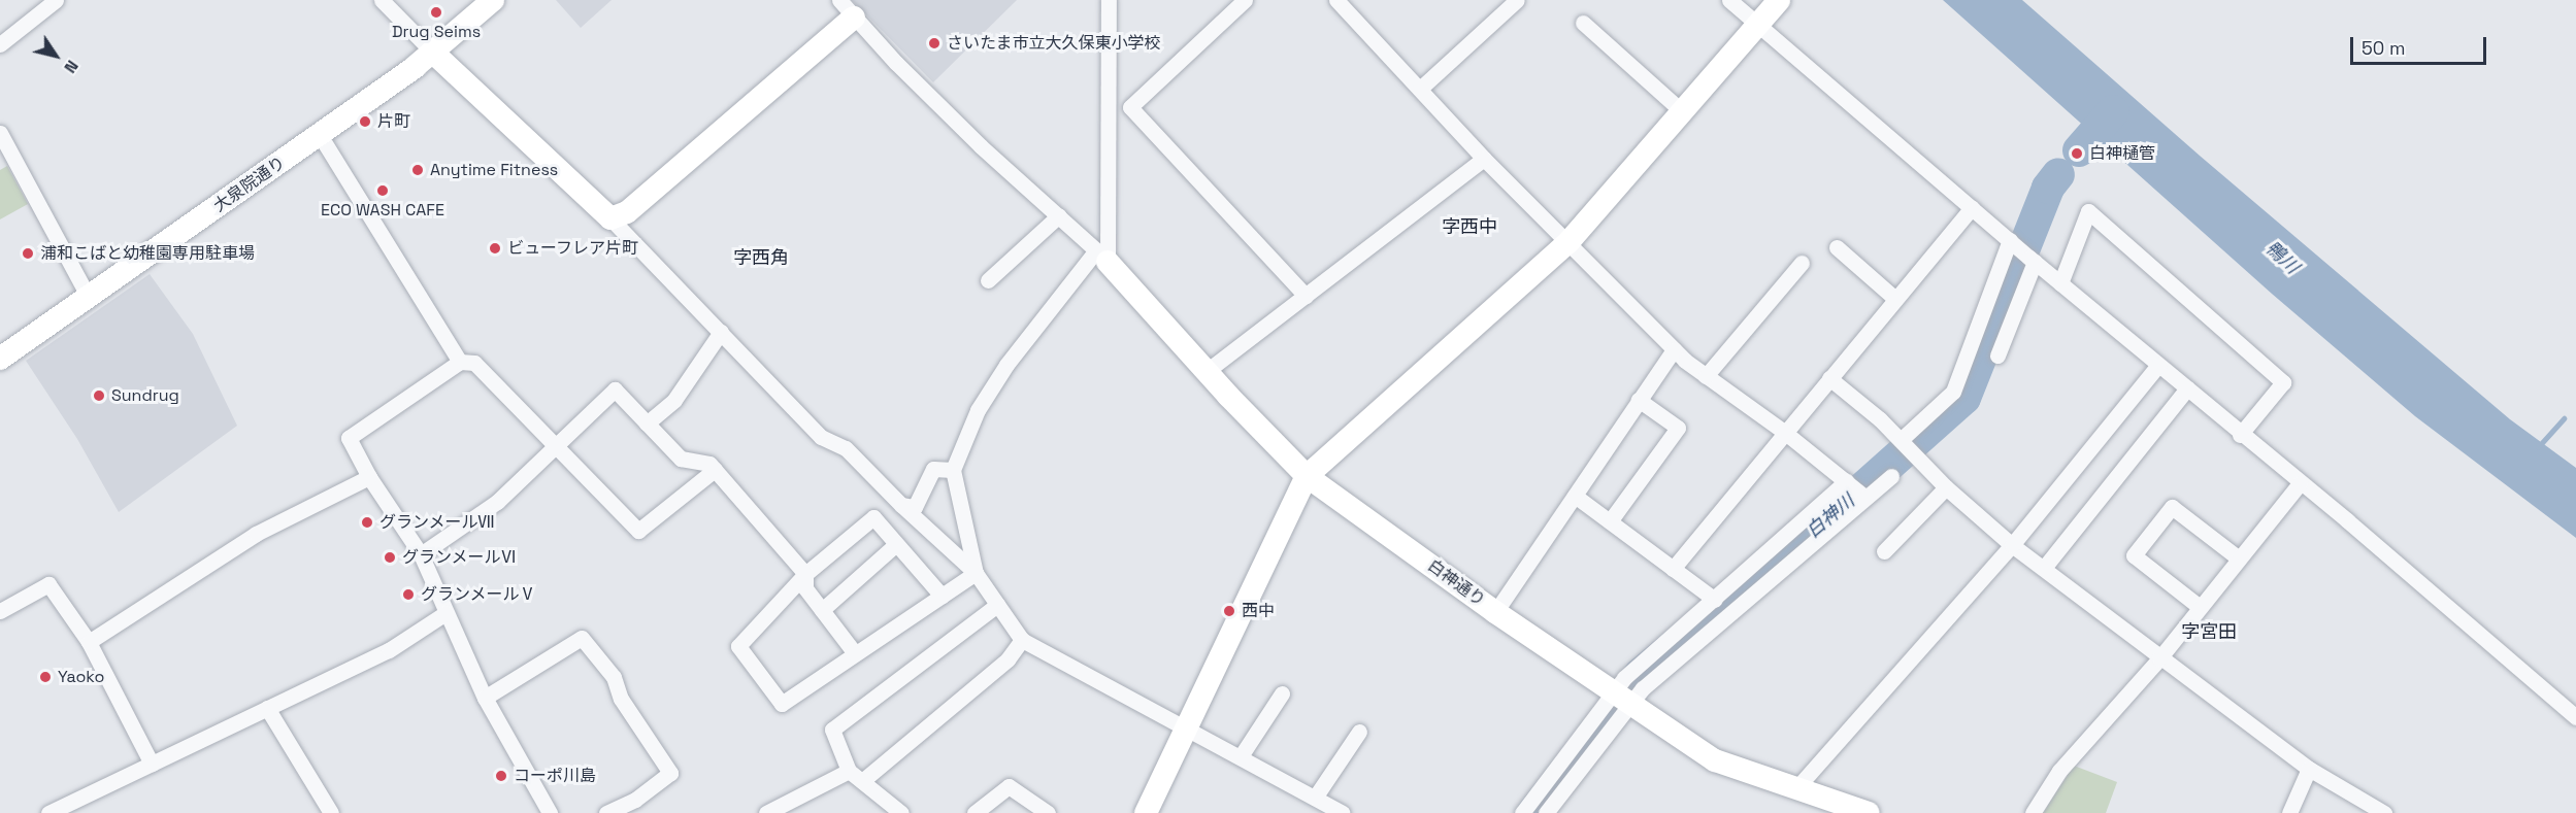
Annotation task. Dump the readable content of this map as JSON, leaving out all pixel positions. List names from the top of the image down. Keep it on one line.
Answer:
{"streets":{"street":["大泉院通り","白神通り"]},"districts":["字西中","字西角","字宮田"],"water":["鴨川","白神川"],"places":["Drug Seims","さいたま市立大久保東小学校","片町","白神樋管","Anytime Fitness","ECO WASH CAFE","ビューフレア片町","浦和こばと幼稚園専用駐車場","Sundrug","グランメールⅦ","グランメールⅥ","グランメールⅤ","西中","Yaoko","コーポ川島"],"scale_bar":"50 m","north":"bottom right"}
